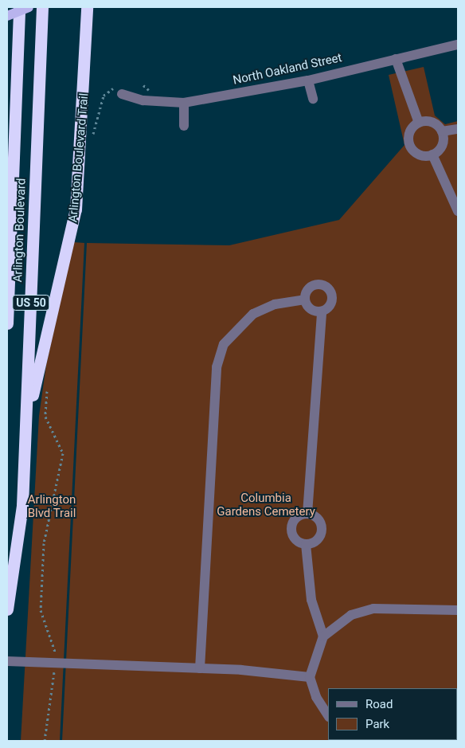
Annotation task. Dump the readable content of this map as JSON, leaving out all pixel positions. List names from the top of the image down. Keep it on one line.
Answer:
{"streets":{"highway":["Arlington Boulevard","US 50"],"street":["North Oakland Street"],"path":["Arlington Boulevard Trail"]},"crossings":[["North Oakland Street","Arlington Boulevard Trail"]],"parks":["Columbia Gardens Cemetery","Arlington Blvd Trail"],"legend":["Road","Park"]}
